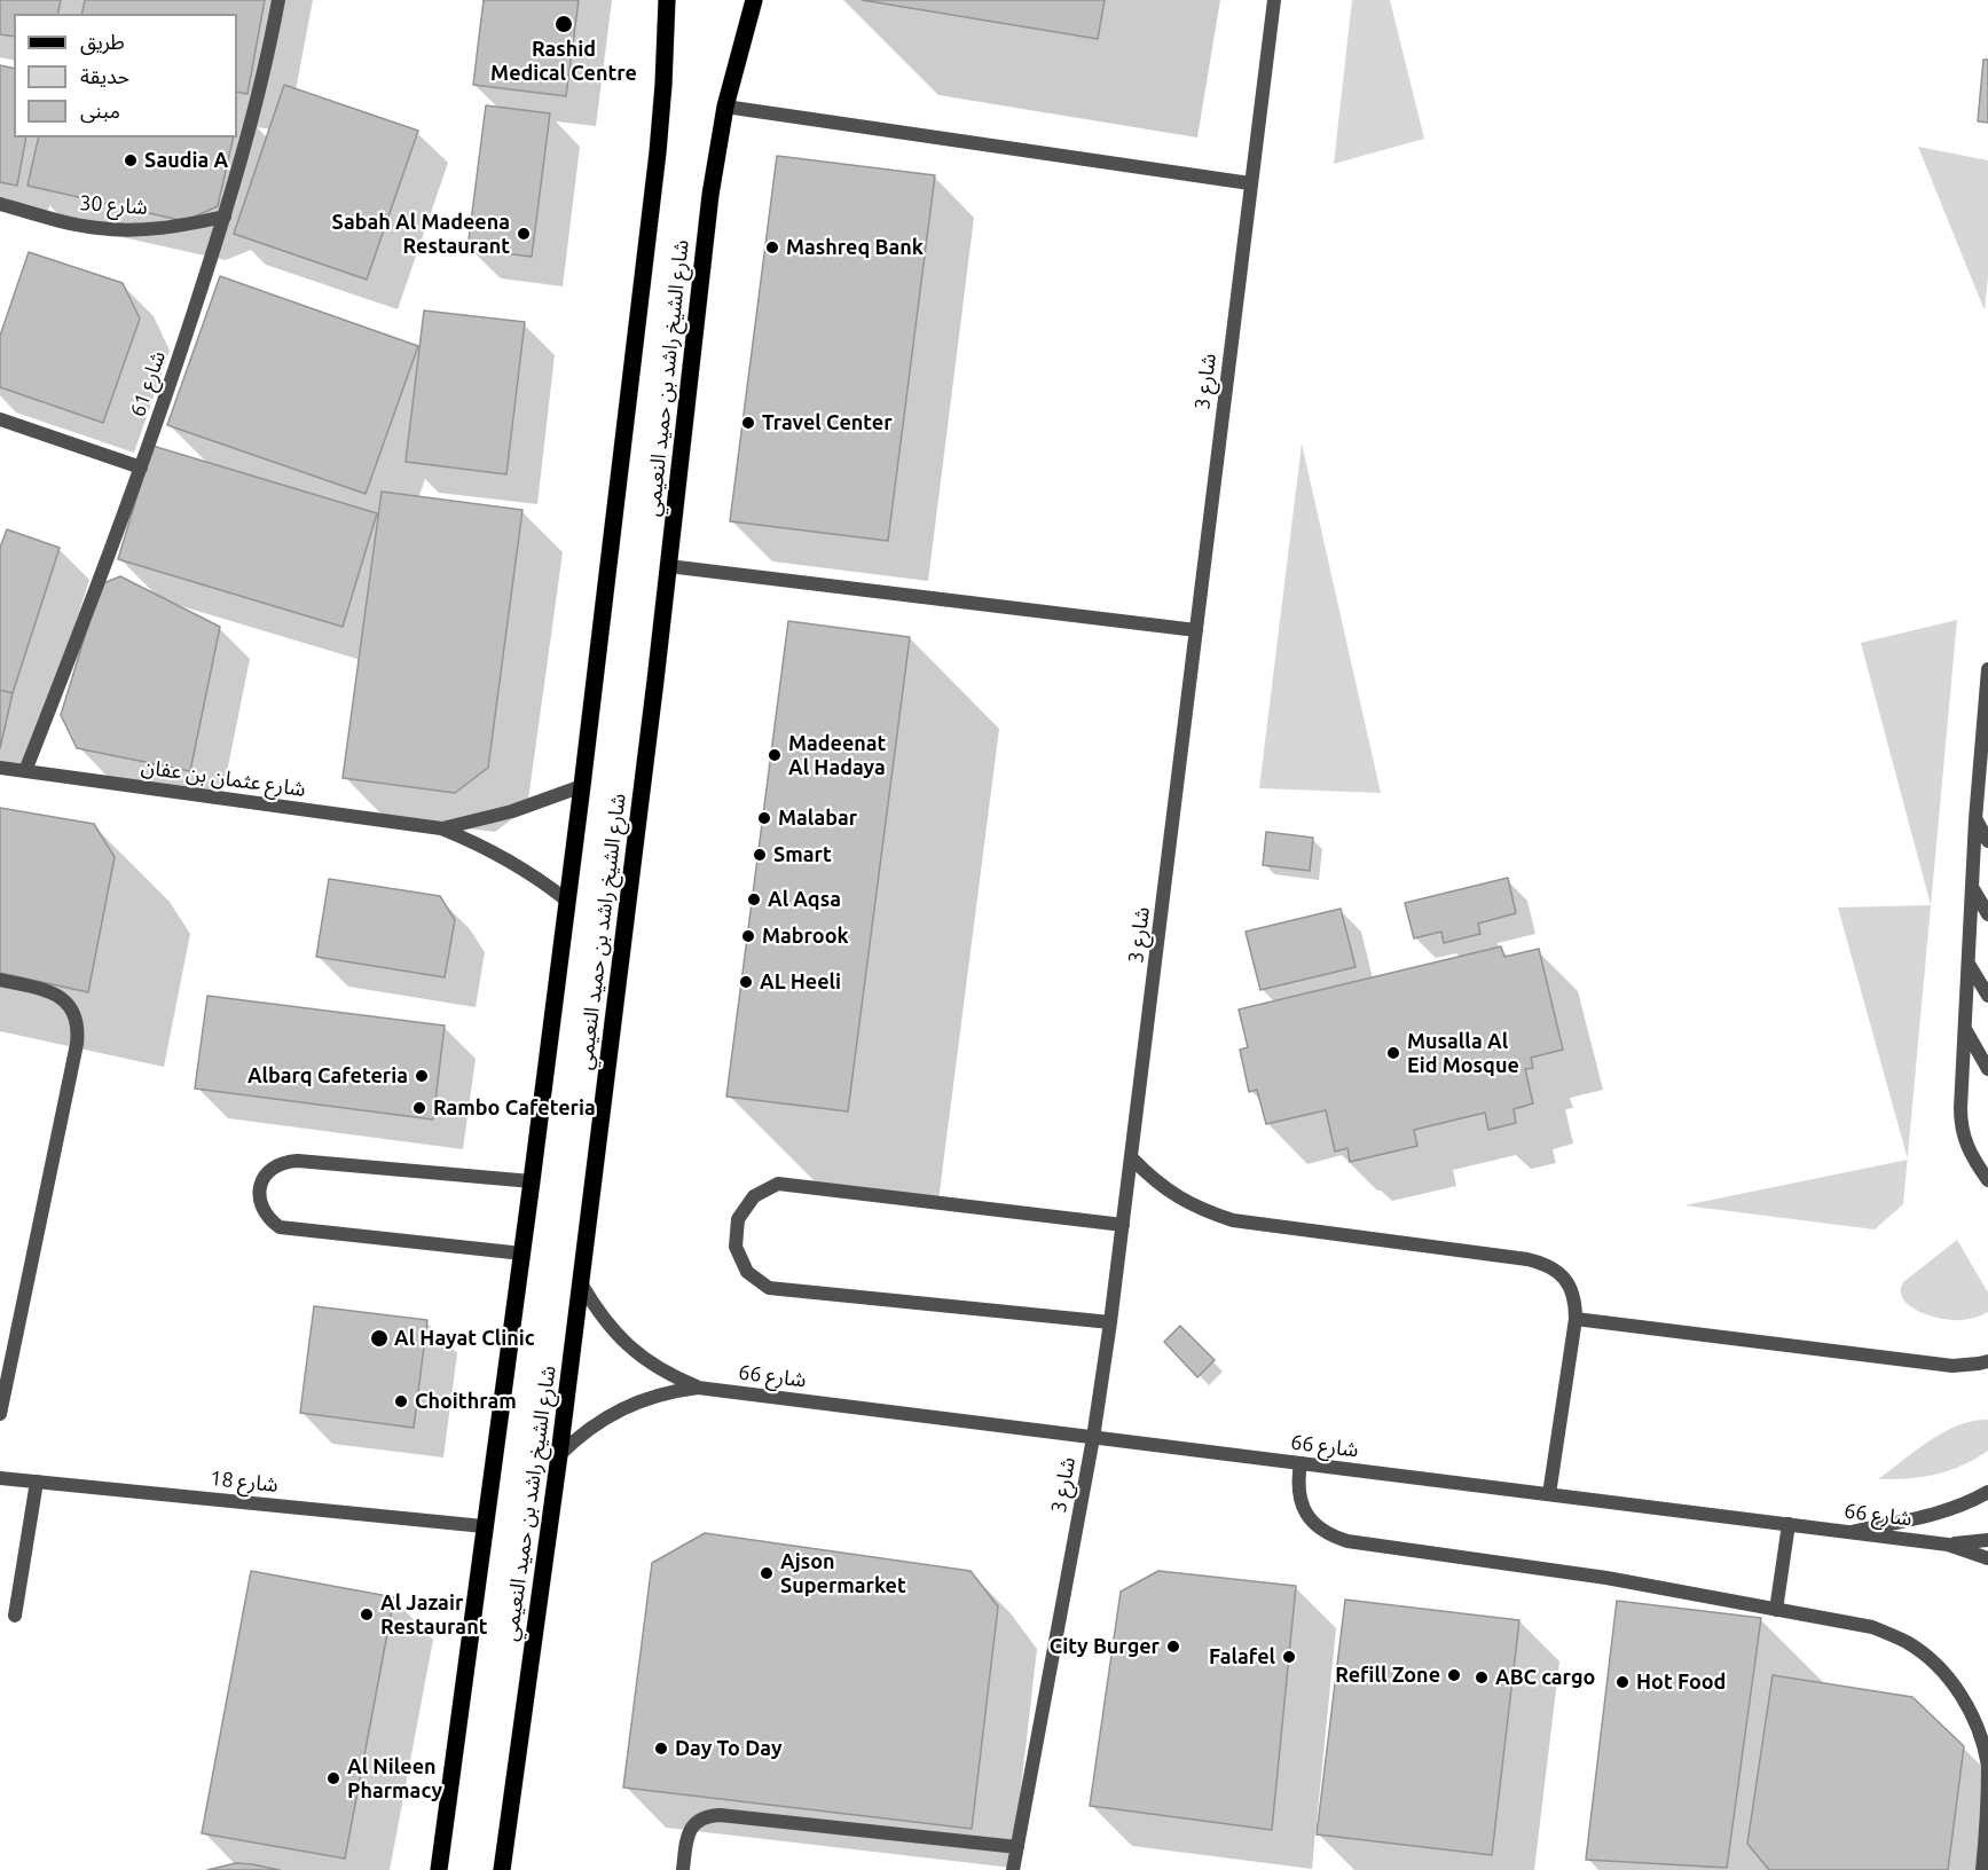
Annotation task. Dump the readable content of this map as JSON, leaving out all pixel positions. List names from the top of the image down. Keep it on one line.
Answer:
{"streets":{"main road":["شارع الشيخ راشد بن حميد النعيمي"],"street":["شارع 30","شارع 3","شارع 61","شارع عثمان بن عفان","شارع 66","شارع 18"]},"crossings":[["شارع 30","شارع 61"],["شارع الشيخ راشد بن حميد النعيمي","شارع عثمان بن عفان"],["شارع الشيخ راشد بن حميد النعيمي","شارع 66"],["شارع الشيخ راشد بن حميد النعيمي","شارع 18"],["شارع 3","شارع 66"],["شارع 61","شارع عثمان بن عفان"]],"places":["Rashid Medical Centre","Saudia A","Sabah Al Madeena Restaurant","Mashreq Bank","Travel Center","Madeenat Al Hadaya","Malabar","Smart","Al Aqsa","Mabrook","AL Heeli","Musalla Al Eid Mosque","Albarq Cafeteria","Rambo Cafeteria","Al Hayat Clinic","Choithram","Ajson Supermarket","Al Jazair Restaurant","City Burger","Falafel","Refill Zone","ABC cargo","Hot Food","Day To Day","Al Nileen Pharmacy"],"legend":["طريق","حديقة","مبنى"]}
